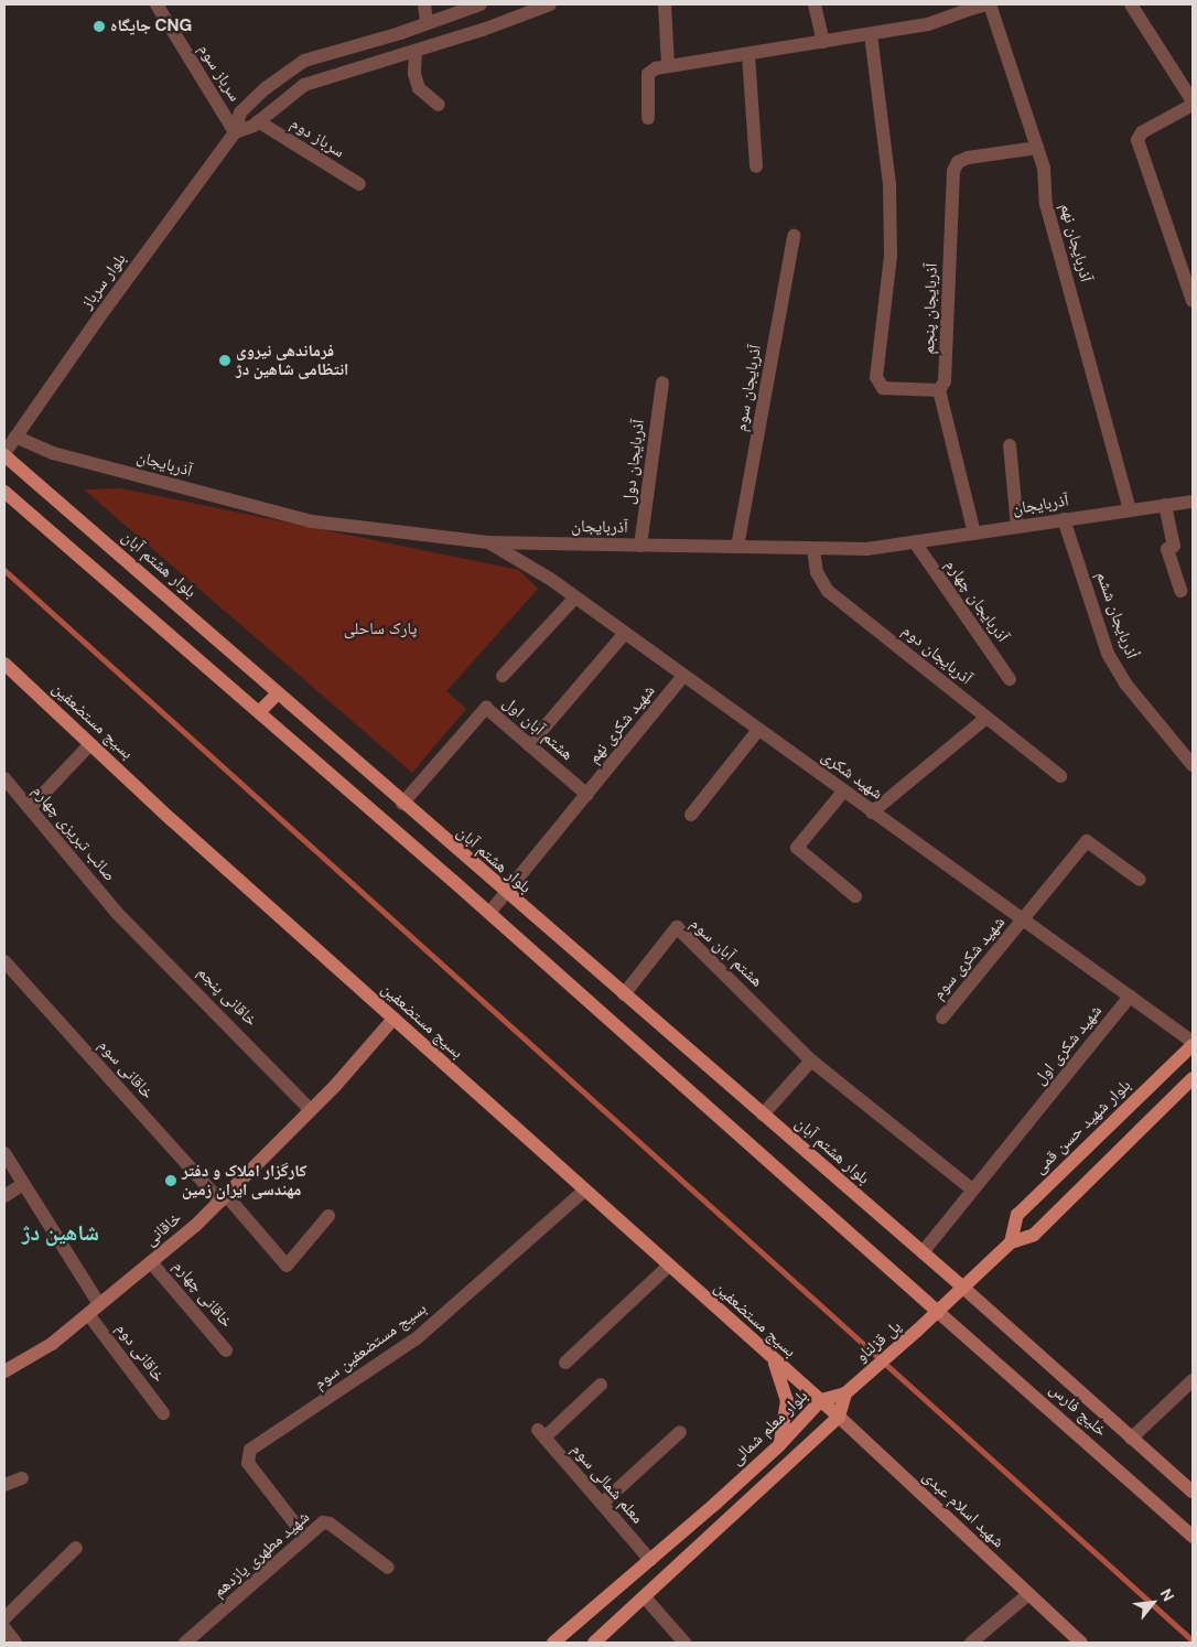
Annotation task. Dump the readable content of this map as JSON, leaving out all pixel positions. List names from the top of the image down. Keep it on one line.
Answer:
{"streets":{"main road":["بلوار هشتم آبان","بسیج مستضعفین","بلوار شهید حسن قمی","خاقانی","پل قزلناو","خلیج فارس","بلوار معلم شمالی","شهید اسلام عبدی"],"street":["سرباز سوم","سرباز دوم","آذربایجان نهم","بلوار سرباز","آذربایجان پنجم","آذربایجان سوم","آذربایجان دول","آذربایجان","آذربایجان چهارم","أذربایجان ششم","آذربایجان دوم","شهید شکری نهم","هشتم آبان اول","شهید شکری","صائب تبریزی چهارم","هشتم آبان سوم","شهید شکری سوم","خاقانی پنجم","شهید شکری اول","خاقانی سوم","خاقانی چهارم","بسیج مستضعفین سوم","خاقانی دوم","معلم شمالی سوم","شهید مطهری یازدهم"]},"crossings":[["سرباز سوم","بلوار سرباز"],["سرباز دوم","بلوار سرباز"],["آذربایجان نهم","آذربایجان پنجم"],["آذربایجان نهم","آذربایجان"],["بلوار سرباز","آذربایجان"],["بلوار سرباز","بلوار هشتم آبان"],["آذربایجان پنجم","آذربایجان"],["آذربایجان سوم","آذربایجان"],["آذربایجان دول","آذربایجان"],["آذربایجان","آذربایجان چهارم"],["آذربایجان","أذربایجان ششم"],["آذربایجان","آذربایجان دوم"],["آذربایجان","شهید شکری"],["بلوار هشتم آبان","شهید شکری نهم"],["بلوار هشتم آبان","هشتم آبان اول"],["بلوار هشتم آبان","هشتم آبان سوم"],["بلوار هشتم آبان","خلیج فارس"],["بسیج مستضعفین","خاقانی"],["بسیج مستضعفین","بسیج مستضعفین سوم"],["بسیج مستضعفین","بلوار معلم شمالی"],["بسیج مستضعفین","شهید اسلام عبدی"],["شهید شکری نهم","هشتم آبان اول"],["شهید شکری نهم","شهید شکری"],["شهید شکری","شهید شکری سوم"],["شهید شکری","شهید شکری اول"],["شهید شکری","بلوار شهید حسن قمی"],["صائب تبریزی چهارم","خاقانی پنجم"],["خاقانی پنجم","خاقانی"],["خاقانی سوم","خاقانی"],["خاقانی","خاقانی چهارم"],["خاقانی","خاقانی دوم"],["پل قزلناو","خلیج فارس"],["پل قزلناو","بلوار معلم شمالی"],["بسیج مستضعفین سوم","شهید مطهری یازدهم"],["بلوار معلم شمالی","معلم شمالی سوم"],["بلوار معلم شمالی","شهید اسلام عبدی"]],"districts":["شاهین دژ"],"parks":["پارک ساحلی"],"places":["جایگاه CNG","فرماندهی نیروی انتظامی شاهین دژ","کارگزار املاک و دفتر مهندسی ایران زمین"],"north":"top right"}
